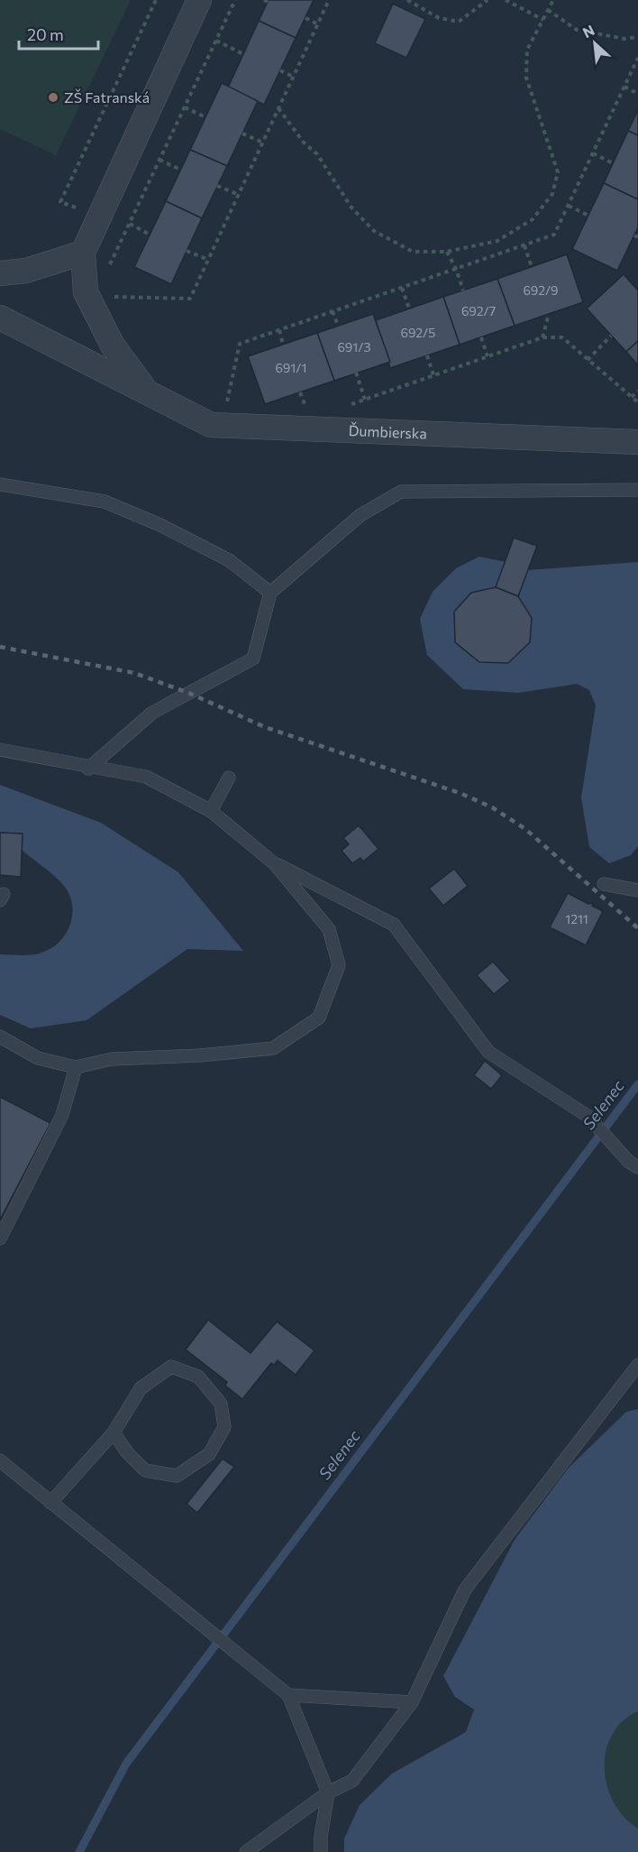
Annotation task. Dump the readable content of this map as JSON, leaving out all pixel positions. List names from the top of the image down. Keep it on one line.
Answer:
{"streets":{"street":["Ďumbierska"]},"water":["Selenec"],"places":["ZŠ Fatranská"],"house_numbers":["692/9","692/7","692/5","691/3","691/1","1211"],"scale_bar":"20 m","north":"top left"}
